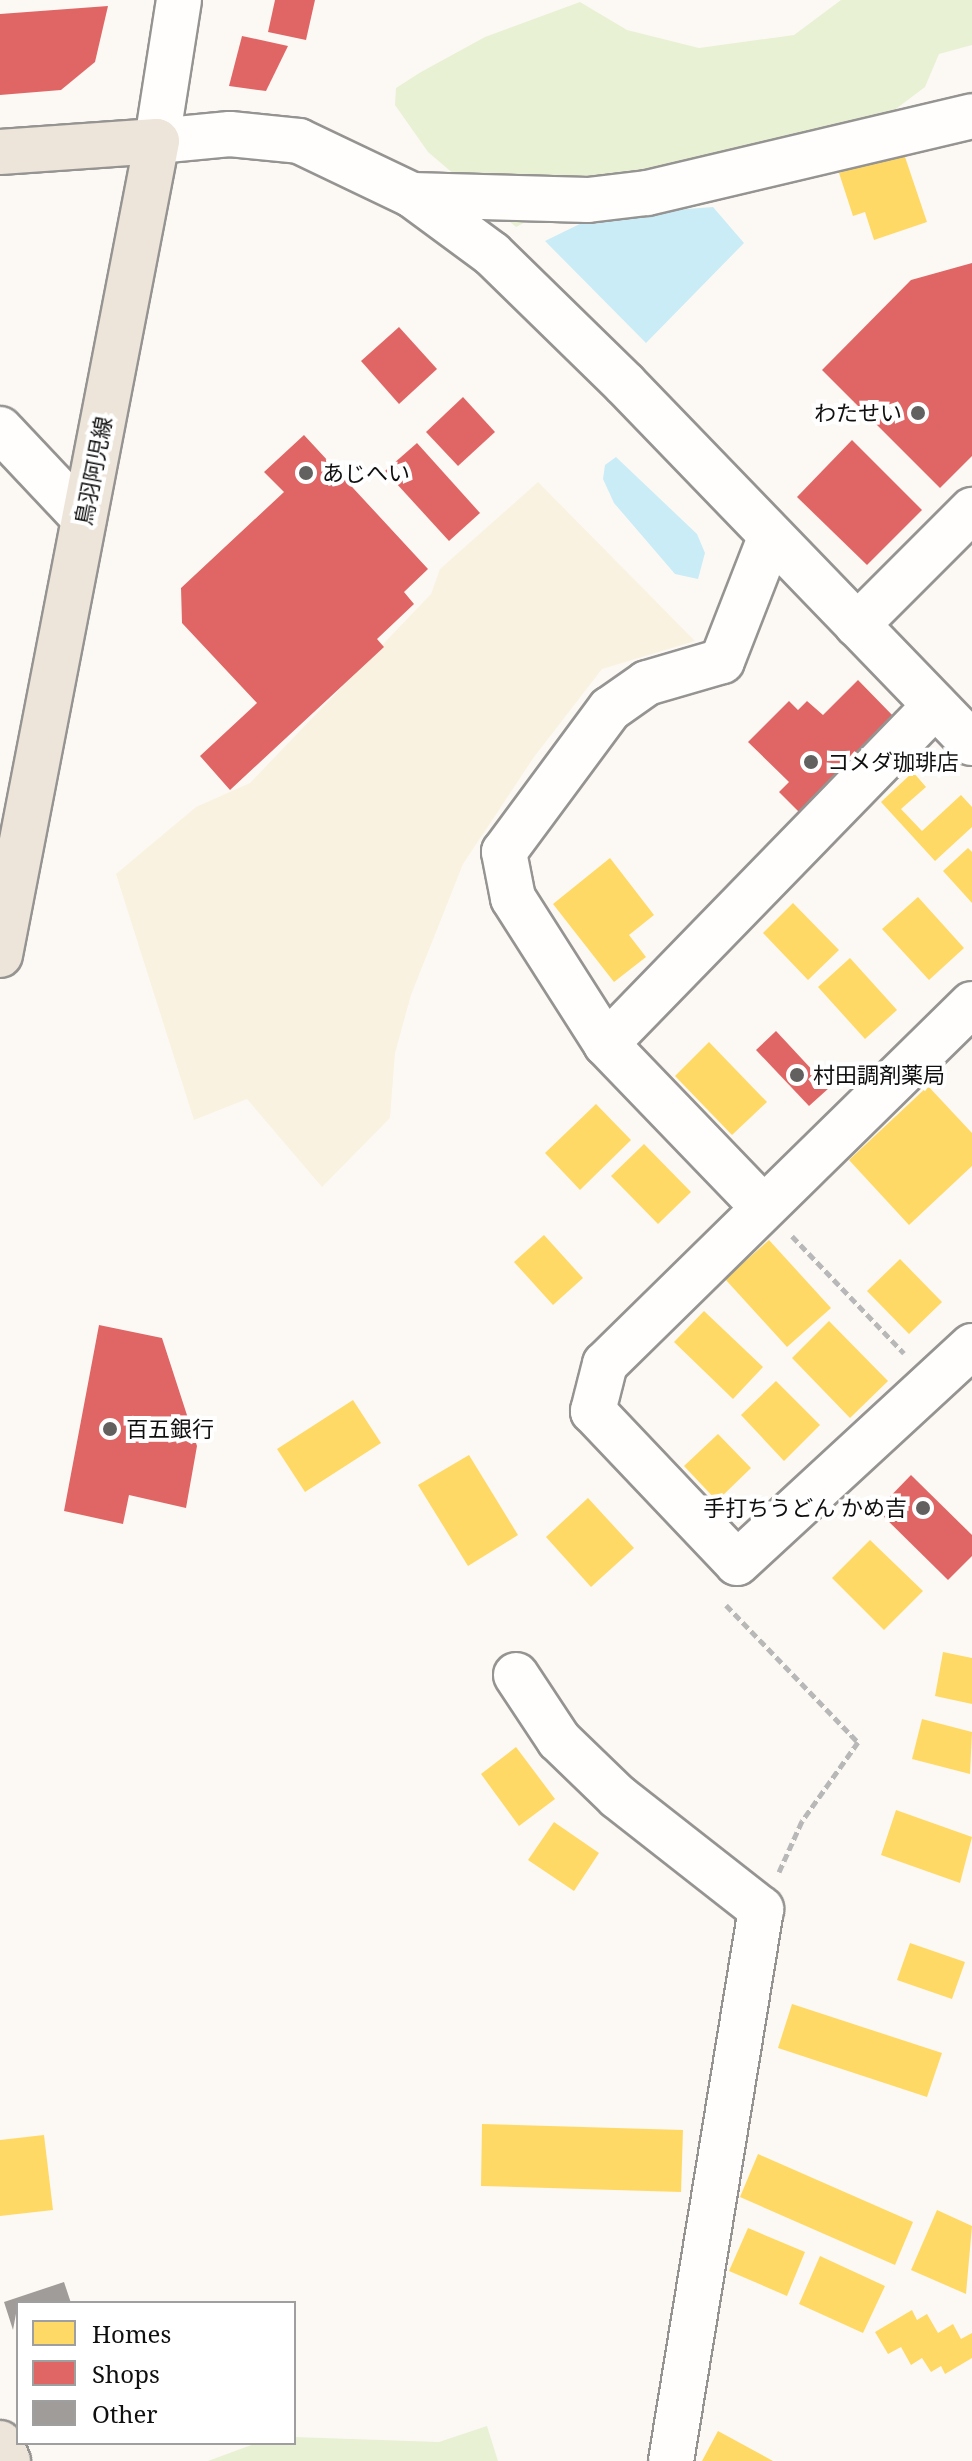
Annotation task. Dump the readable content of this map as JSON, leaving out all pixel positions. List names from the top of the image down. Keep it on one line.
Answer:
{"streets":{"main road":["鳥羽阿児線"]},"places":["わたせい","あじへい","コメダ珈琲店","村田調剤薬局","百五銀行","手打ちうどん かめ吉"],"legend":["Homes","Shops","Other"]}
